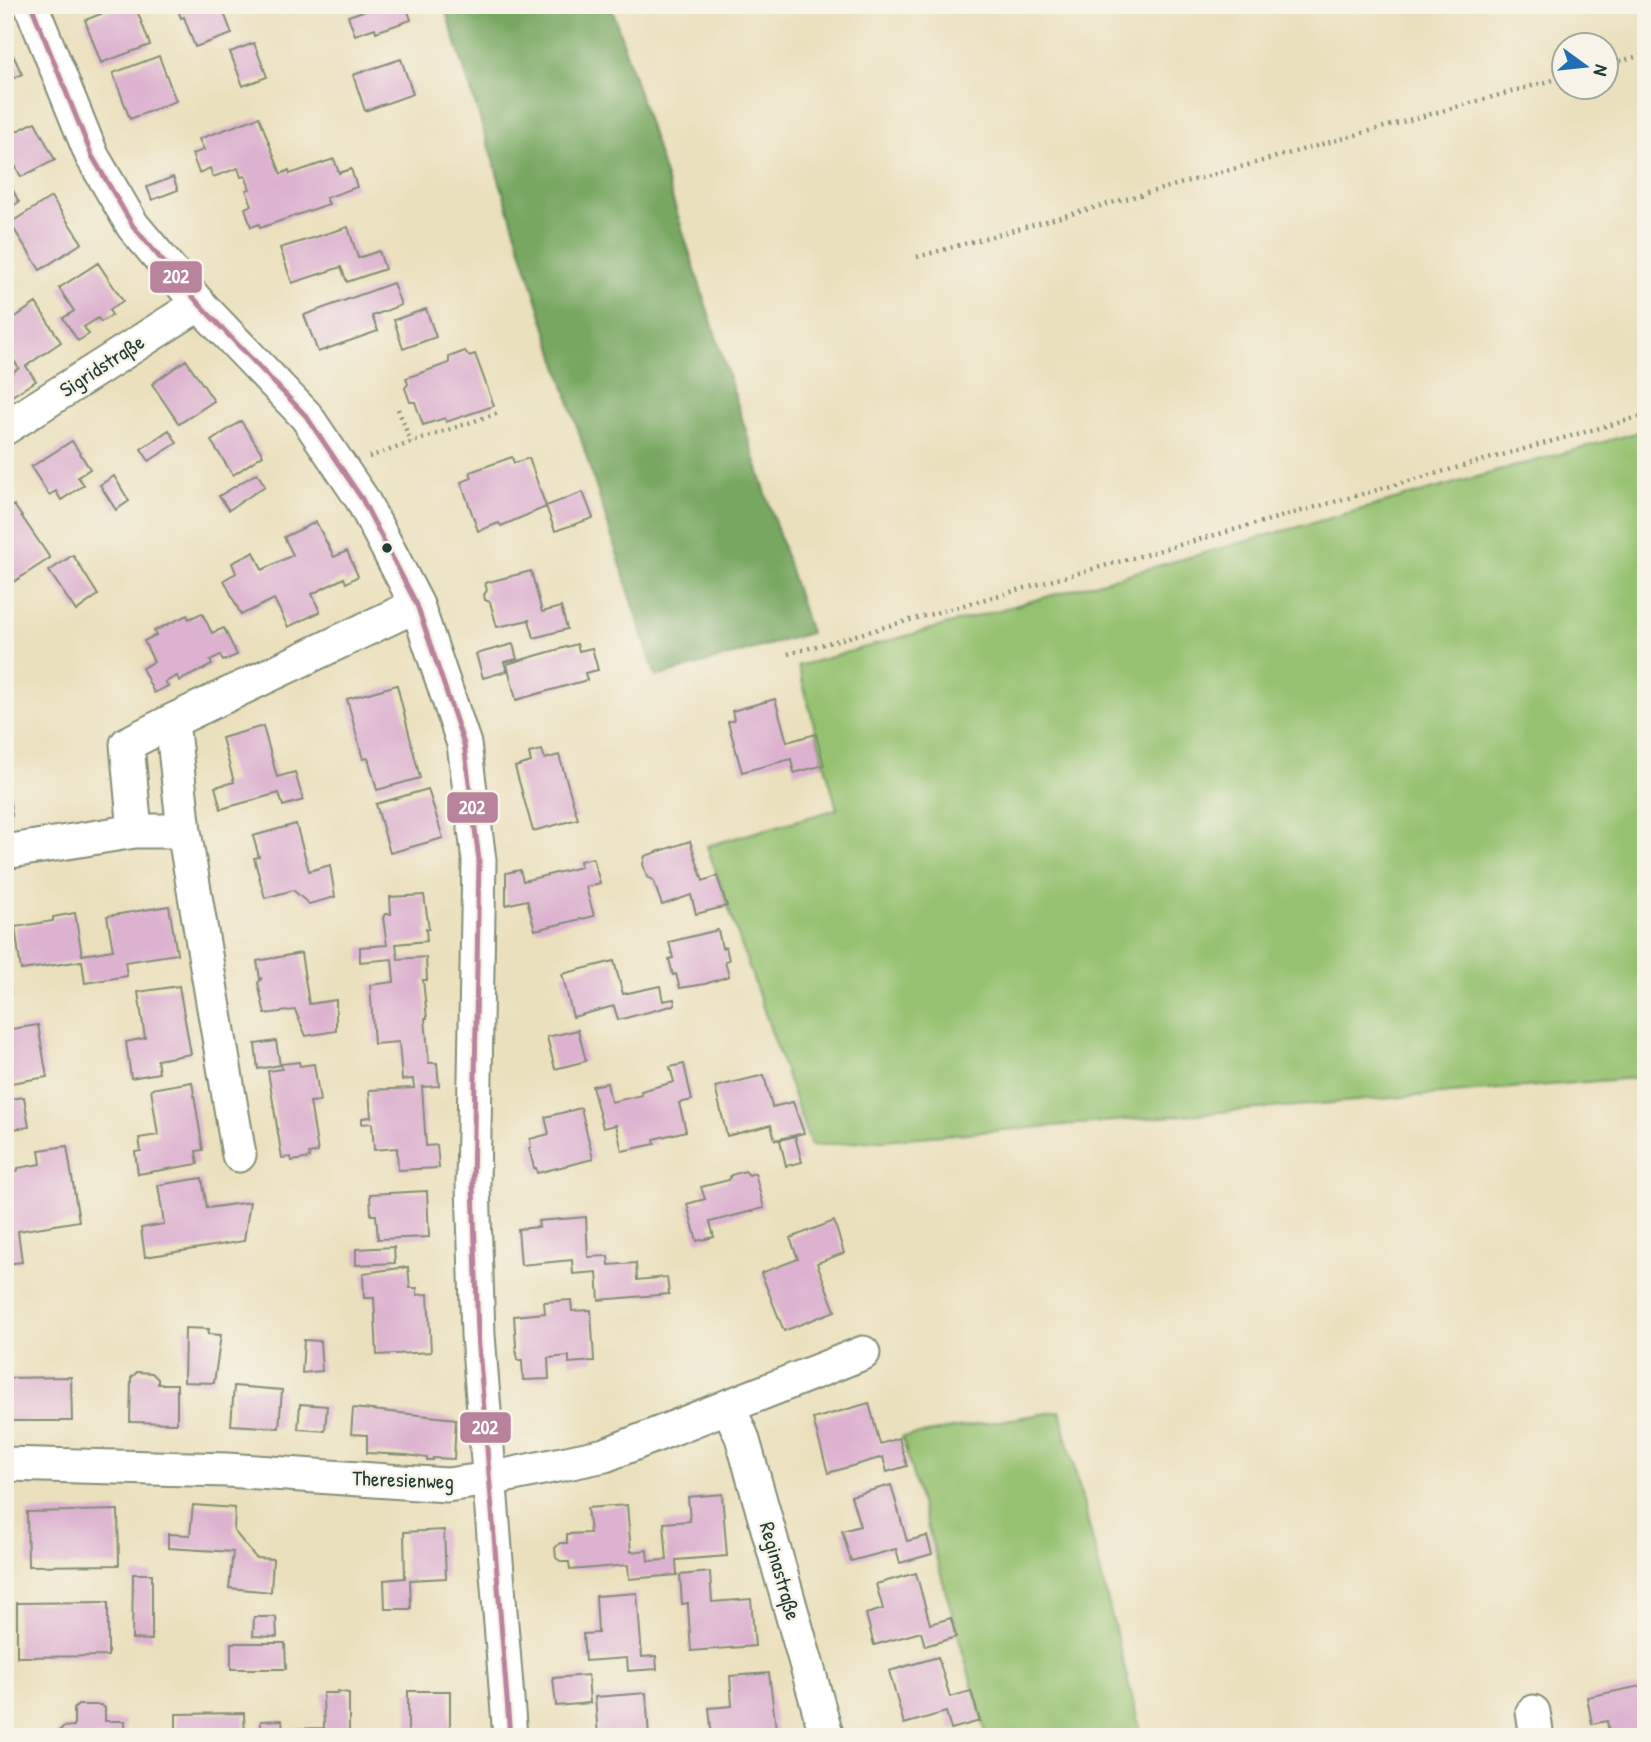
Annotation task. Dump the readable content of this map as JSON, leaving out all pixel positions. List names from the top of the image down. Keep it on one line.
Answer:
{"streets":{"street":["Sigridstraße","Theresienweg","Reginastraße"]},"crossings":[["Theresienweg","Reginastraße"]],"lines":["transit line 202"],"north":"right"}
